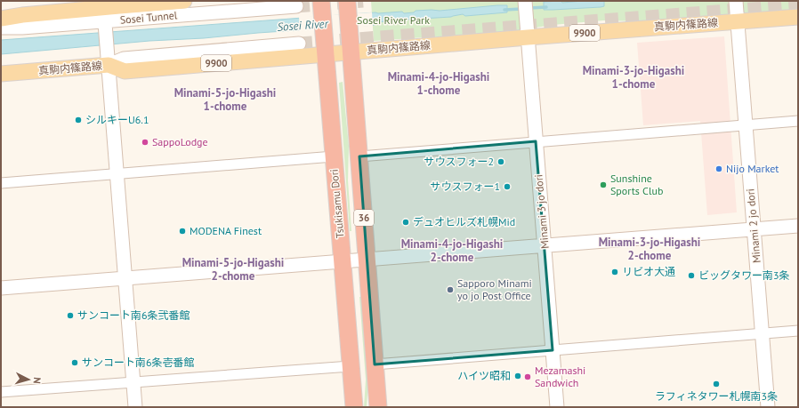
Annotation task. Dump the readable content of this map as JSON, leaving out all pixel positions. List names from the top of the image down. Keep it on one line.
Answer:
{"streets":{"highway":["Tsukisamu Dori","36"],"main road":["真駒内篠路線","9900"],"street":["Sosei Tunnel","Minami 3 jo dori","Minami 2 jo dori"]},"crossings":[["真駒内篠路線","Tsukisamu Dori"],["真駒内篠路線","Minami 3 jo dori"],["真駒内篠路線","36"],["真駒内篠路線","Minami 2 jo dori"]],"districts":["Minami-3-jo-Higashi 1-chome","Minami-4-jo-Higashi 1-chome","Minami-5-jo-Higashi 1-chome","Minami-3-jo-Higashi 2-chome","Minami-4-jo-Higashi 2-chome","Minami-5-jo-Higashi 2-chome"],"water":["Sosei River"],"parks":["Sosei River Park"],"places":["シルキーU6.1","SappoLodge","サウスフォー2","Nijo Market","Sunshine Sports Club","サウスフォー1","デュオヒルズ札幌Mid","MODENA Finest","リビオ大通","ビッグタワー南3条","Sapporo Minami yo jo Post Office","サンコート南6条弐番館","サンコート南6条壱番館","ハイツ昭和","Mezamashi Sandwich","ラフィネタワー札幌南3条"],"north":"right"}
